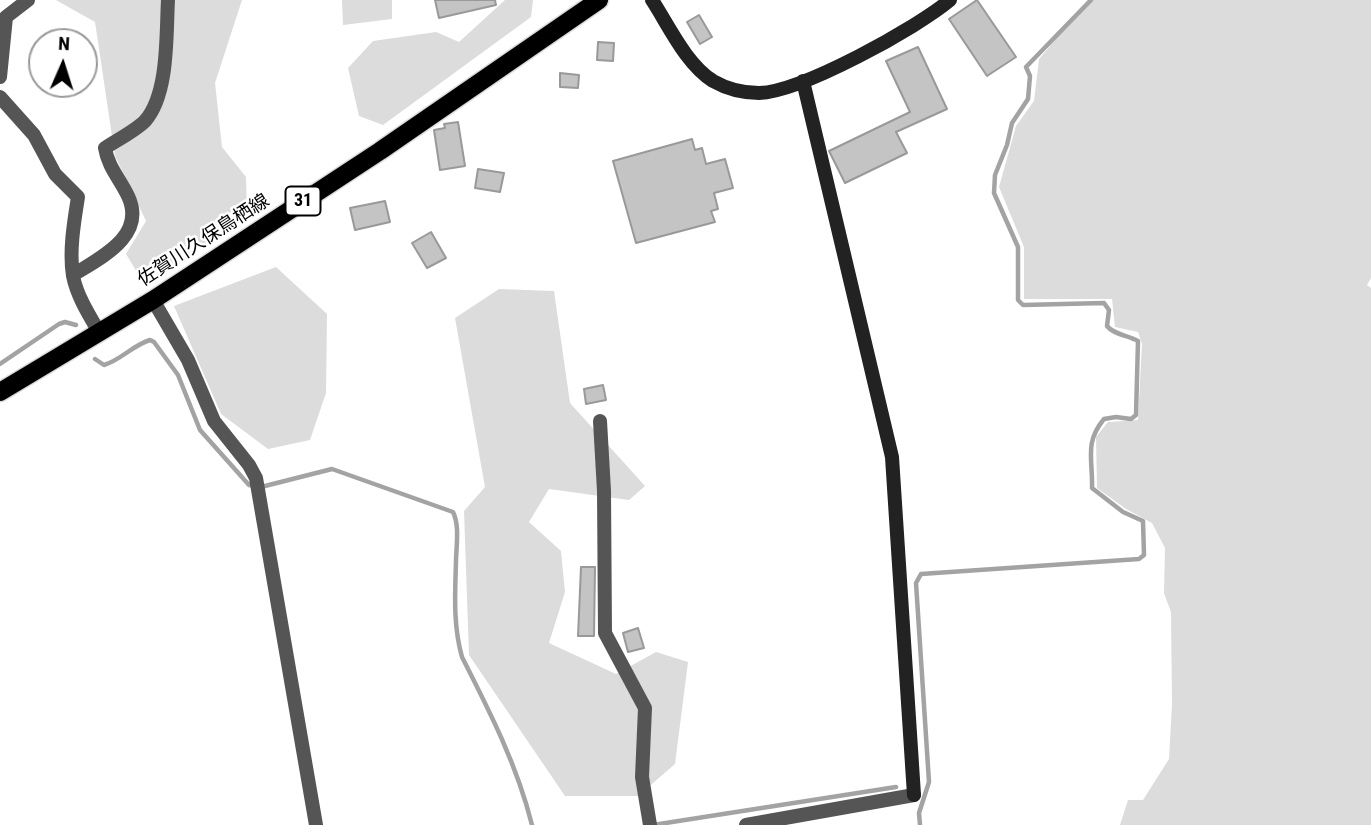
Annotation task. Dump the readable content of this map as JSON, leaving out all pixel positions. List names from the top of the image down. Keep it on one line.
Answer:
{"streets":{"main road":["31","佐賀川久保鳥栖線"]},"north":"top"}
